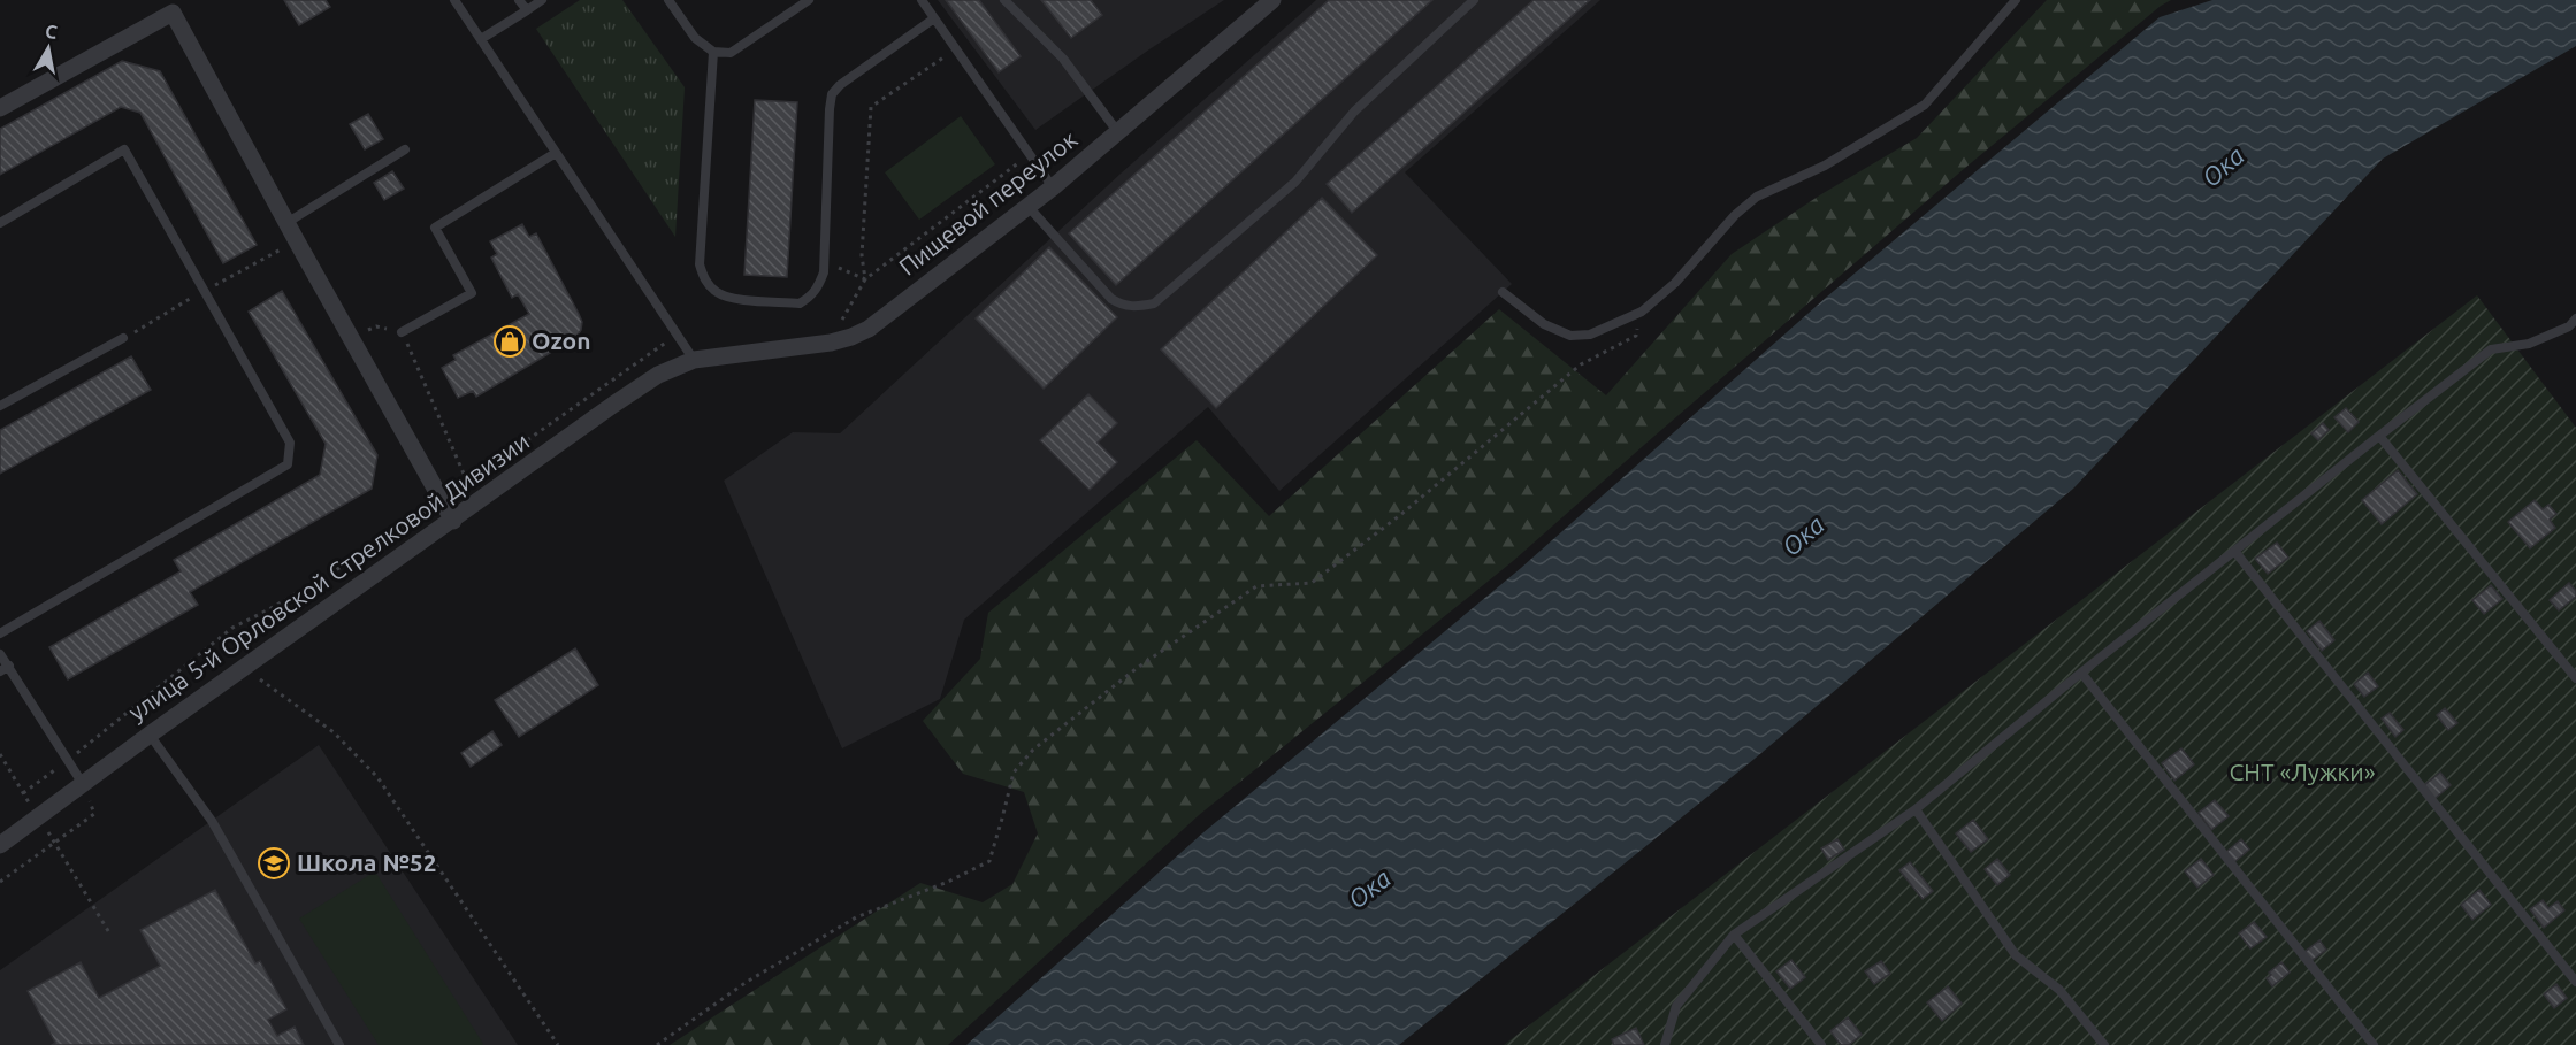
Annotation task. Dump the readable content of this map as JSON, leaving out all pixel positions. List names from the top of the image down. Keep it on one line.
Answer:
{"streets":{"street":["Пищевой переулок","улица 5-й Орловской Стрелковой Дивизии"]},"crossings":[["Пищевой переулок","улица 5-й Орловской Стрелковой Дивизии"]],"water":["Ока"],"parks":["СНТ «Лужки»"],"places":{"shop":["Ozon"],"school or university":["Школа №52"]},"north":"top"}
